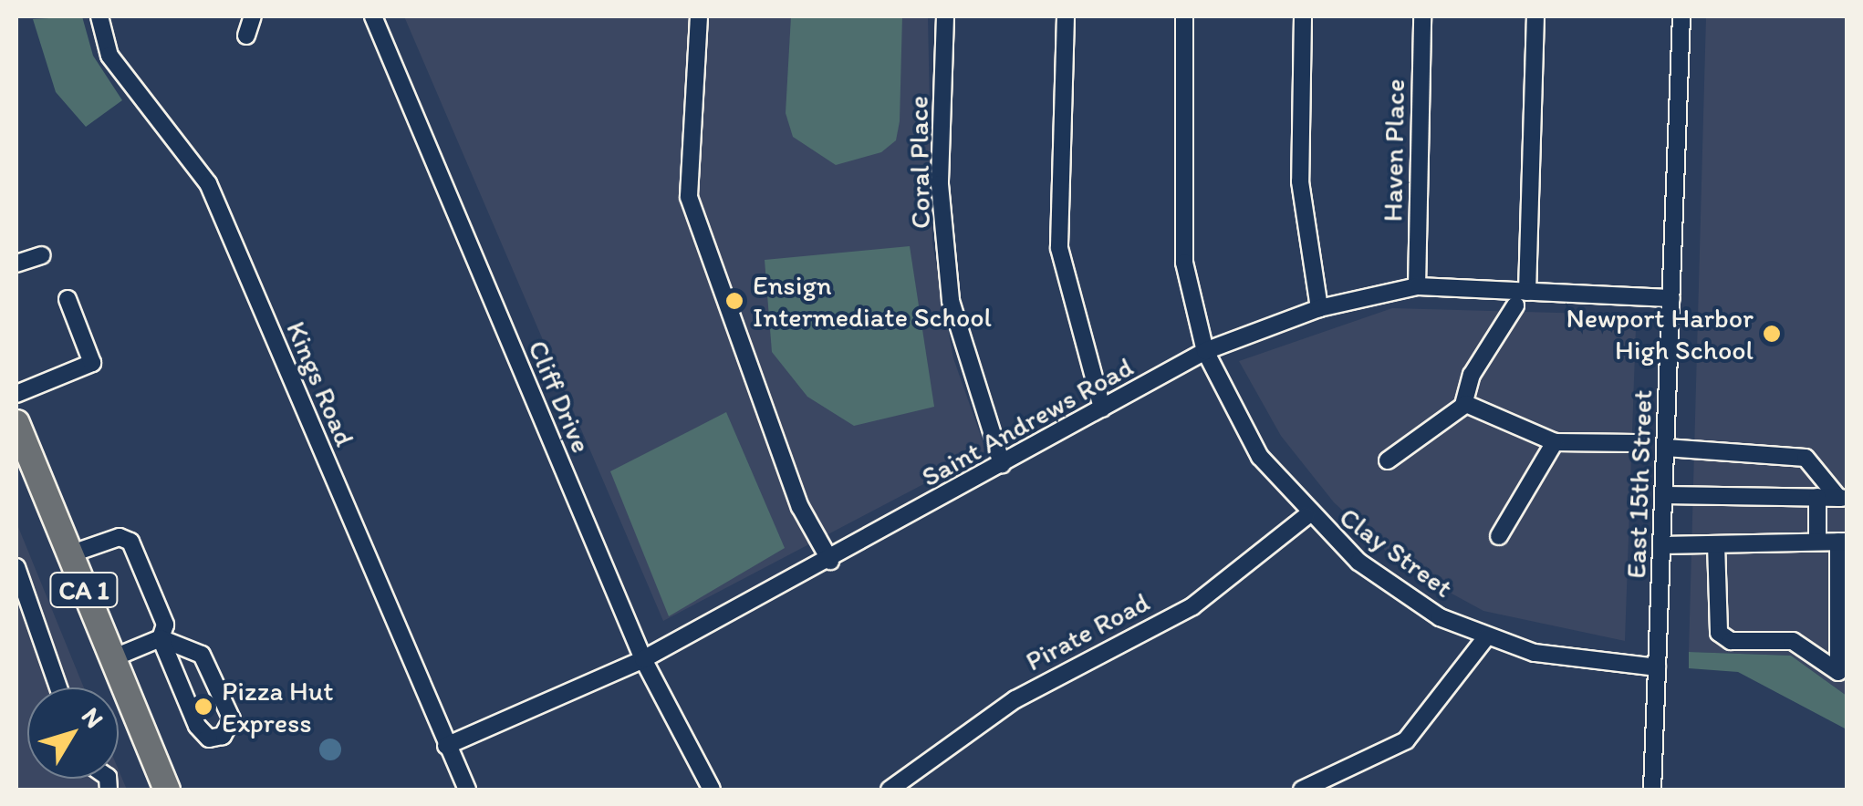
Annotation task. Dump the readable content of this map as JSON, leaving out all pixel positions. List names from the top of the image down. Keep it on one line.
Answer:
{"streets":{"highway":["CA 1"],"street":["Haven Place","Coral Place","Kings Road","Cliff Drive","Saint Andrews Road","East 15th Street","Clay Street","Pirate Road"]},"crossings":[["Haven Place","Saint Andrews Road"],["Coral Place","Saint Andrews Road"],["Kings Road","Saint Andrews Road"],["Cliff Drive","Saint Andrews Road"],["Saint Andrews Road","East 15th Street"],["Saint Andrews Road","Clay Street"],["East 15th Street","Clay Street"],["Clay Street","Pirate Road"]],"places":["Ensign Intermediate School","Newport Harbor High School","Pizza Hut Express"],"north":"top right"}
